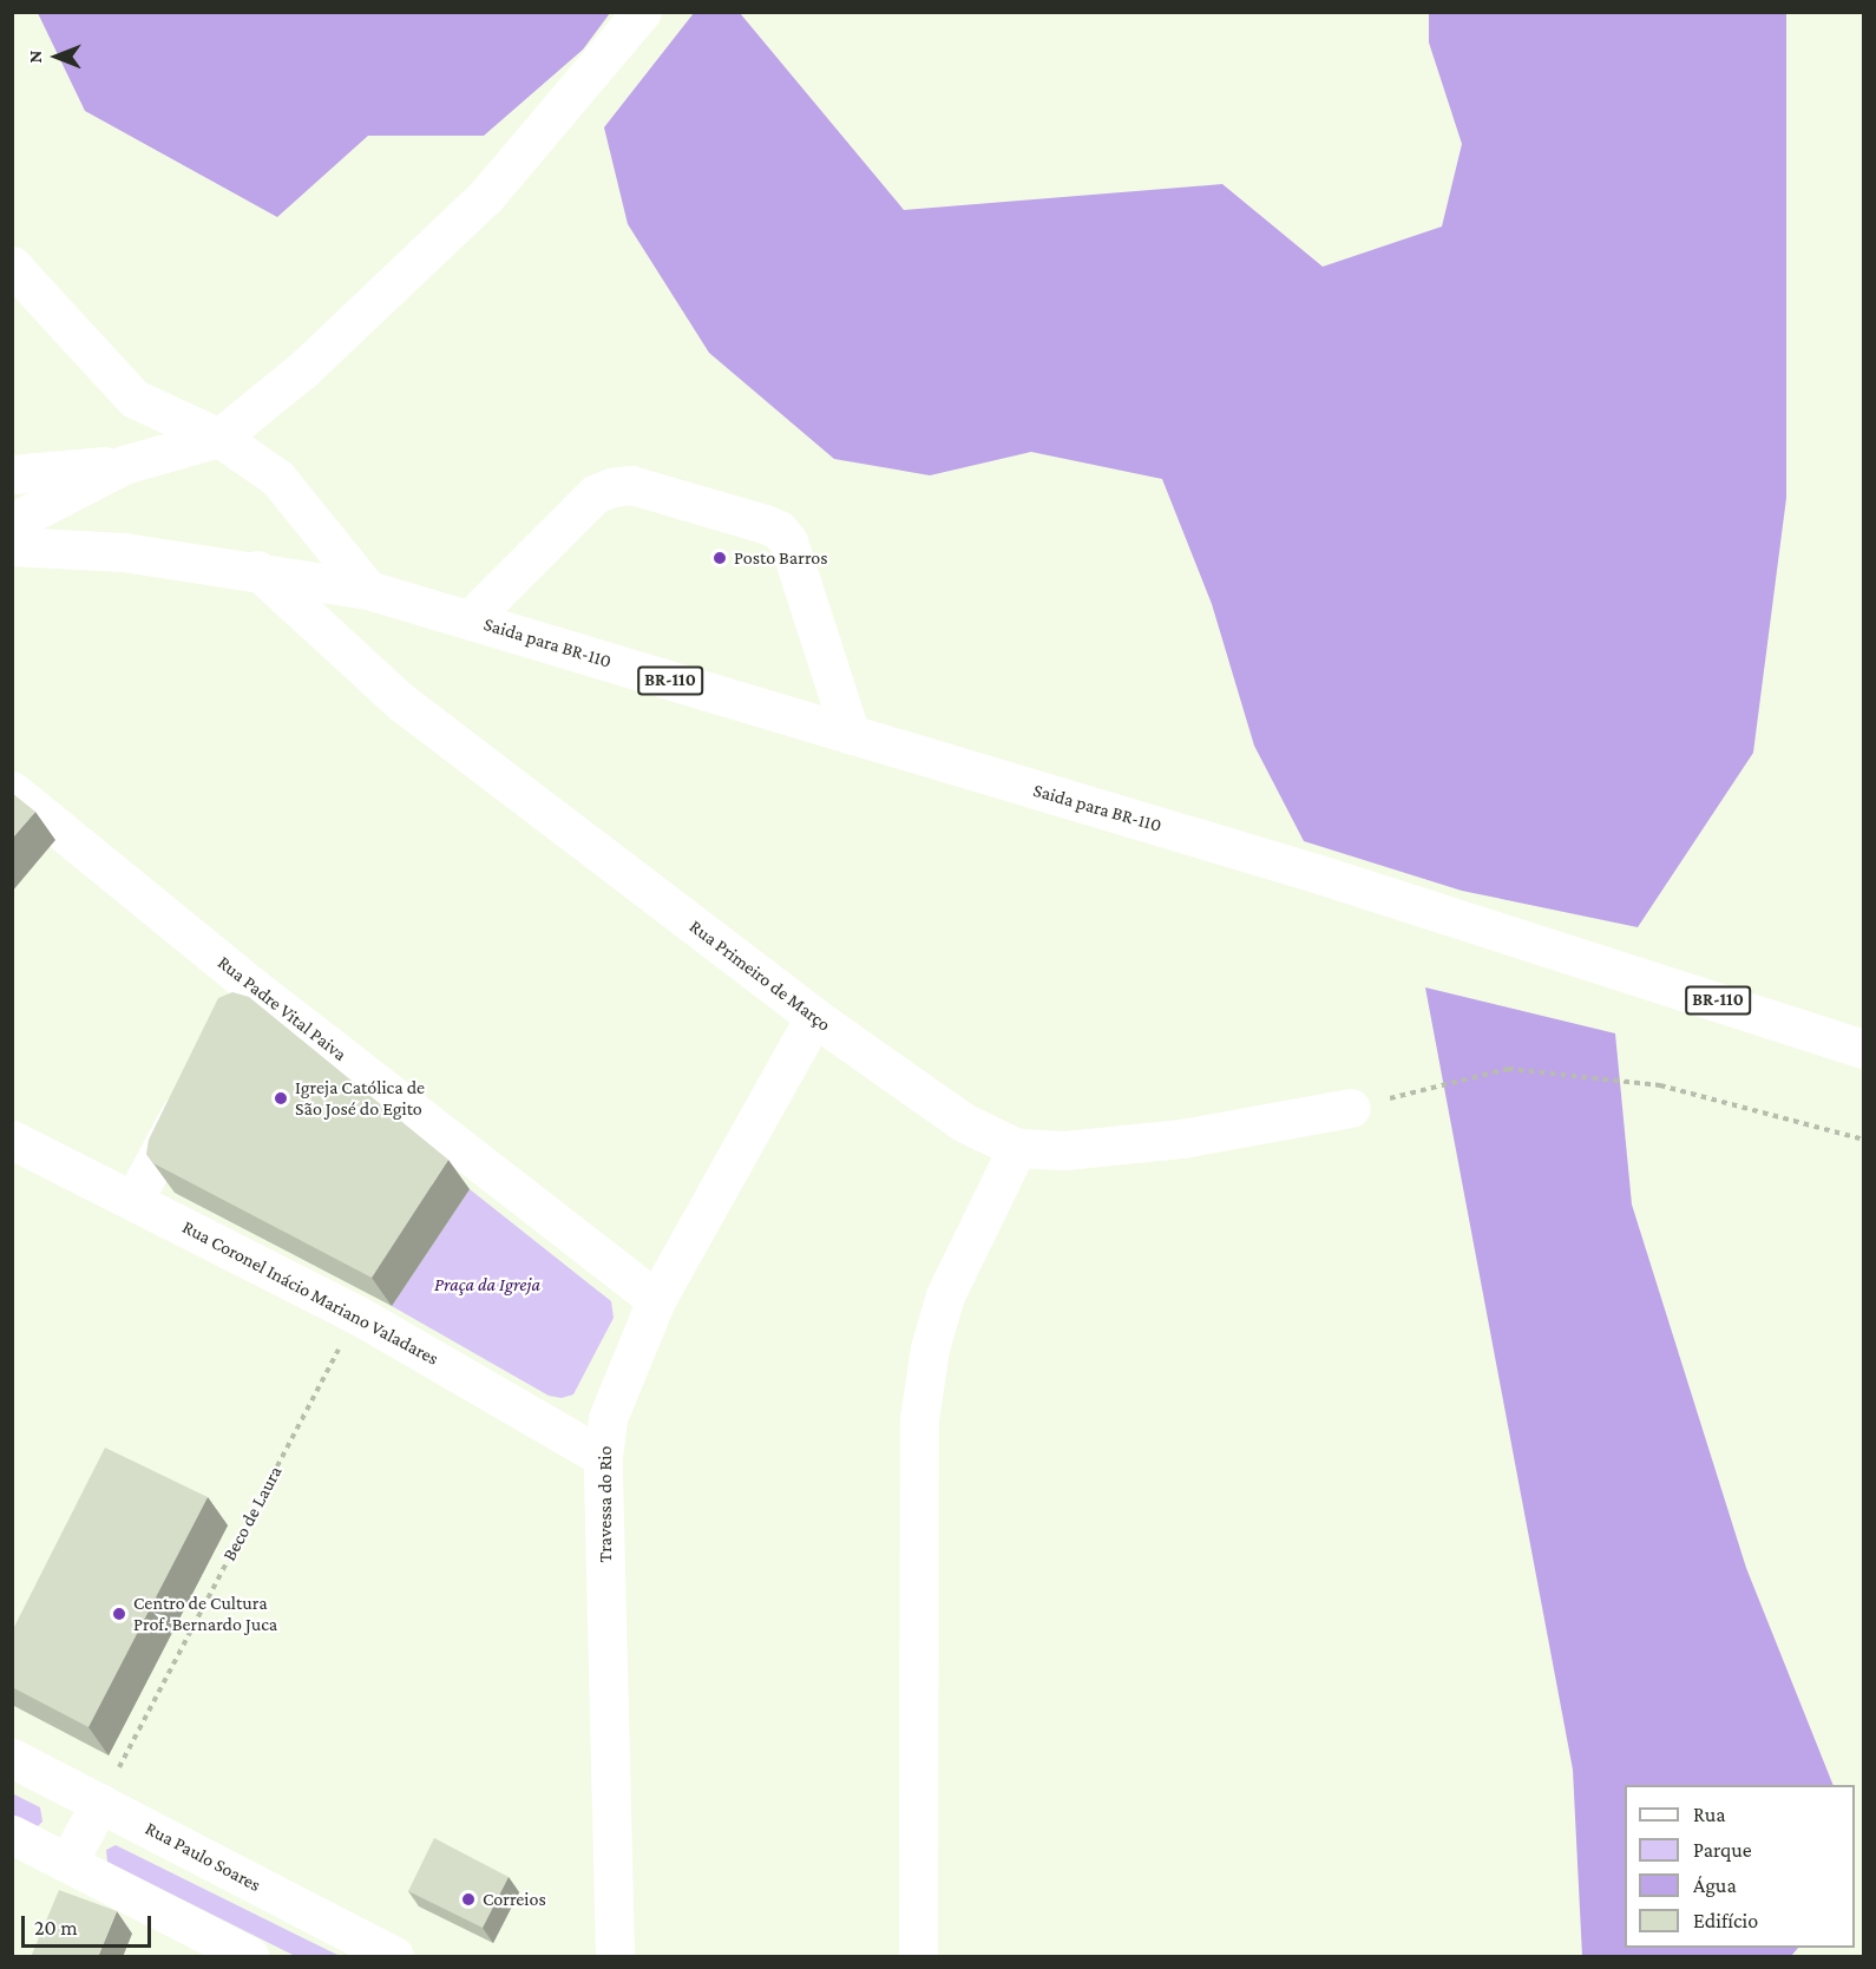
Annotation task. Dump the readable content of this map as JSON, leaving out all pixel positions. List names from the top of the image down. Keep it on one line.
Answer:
{"streets":{"street":["Saida para BR-110","BR-110","Rua Primeiro de Março","Rua Padre Vital Paiva","Rua Coronel Inácio Mariano Valadares","Travessa do Rio","Rua Paulo Soares"],"path":["Beco de Laura"]},"crossings":[["Saida para BR-110","Rua Primeiro de Março"],["Rua Primeiro de Março","Travessa do Rio"],["Rua Padre Vital Paiva","Travessa do Rio"],["Rua Coronel Inácio Mariano Valadares","Travessa do Rio"],["Rua Coronel Inácio Mariano Valadares","Beco de Laura"],["Beco de Laura","Rua Paulo Soares"]],"parks":["Praça da Igreja"],"places":["Posto Barros","Igreja Católica de São José do Egito","Centro de Cultura Prof. Bernardo Juca","Correios"],"legend":["Rua","Parque","Água","Edifício"],"scale_bar":"20 m","north":"left"}
